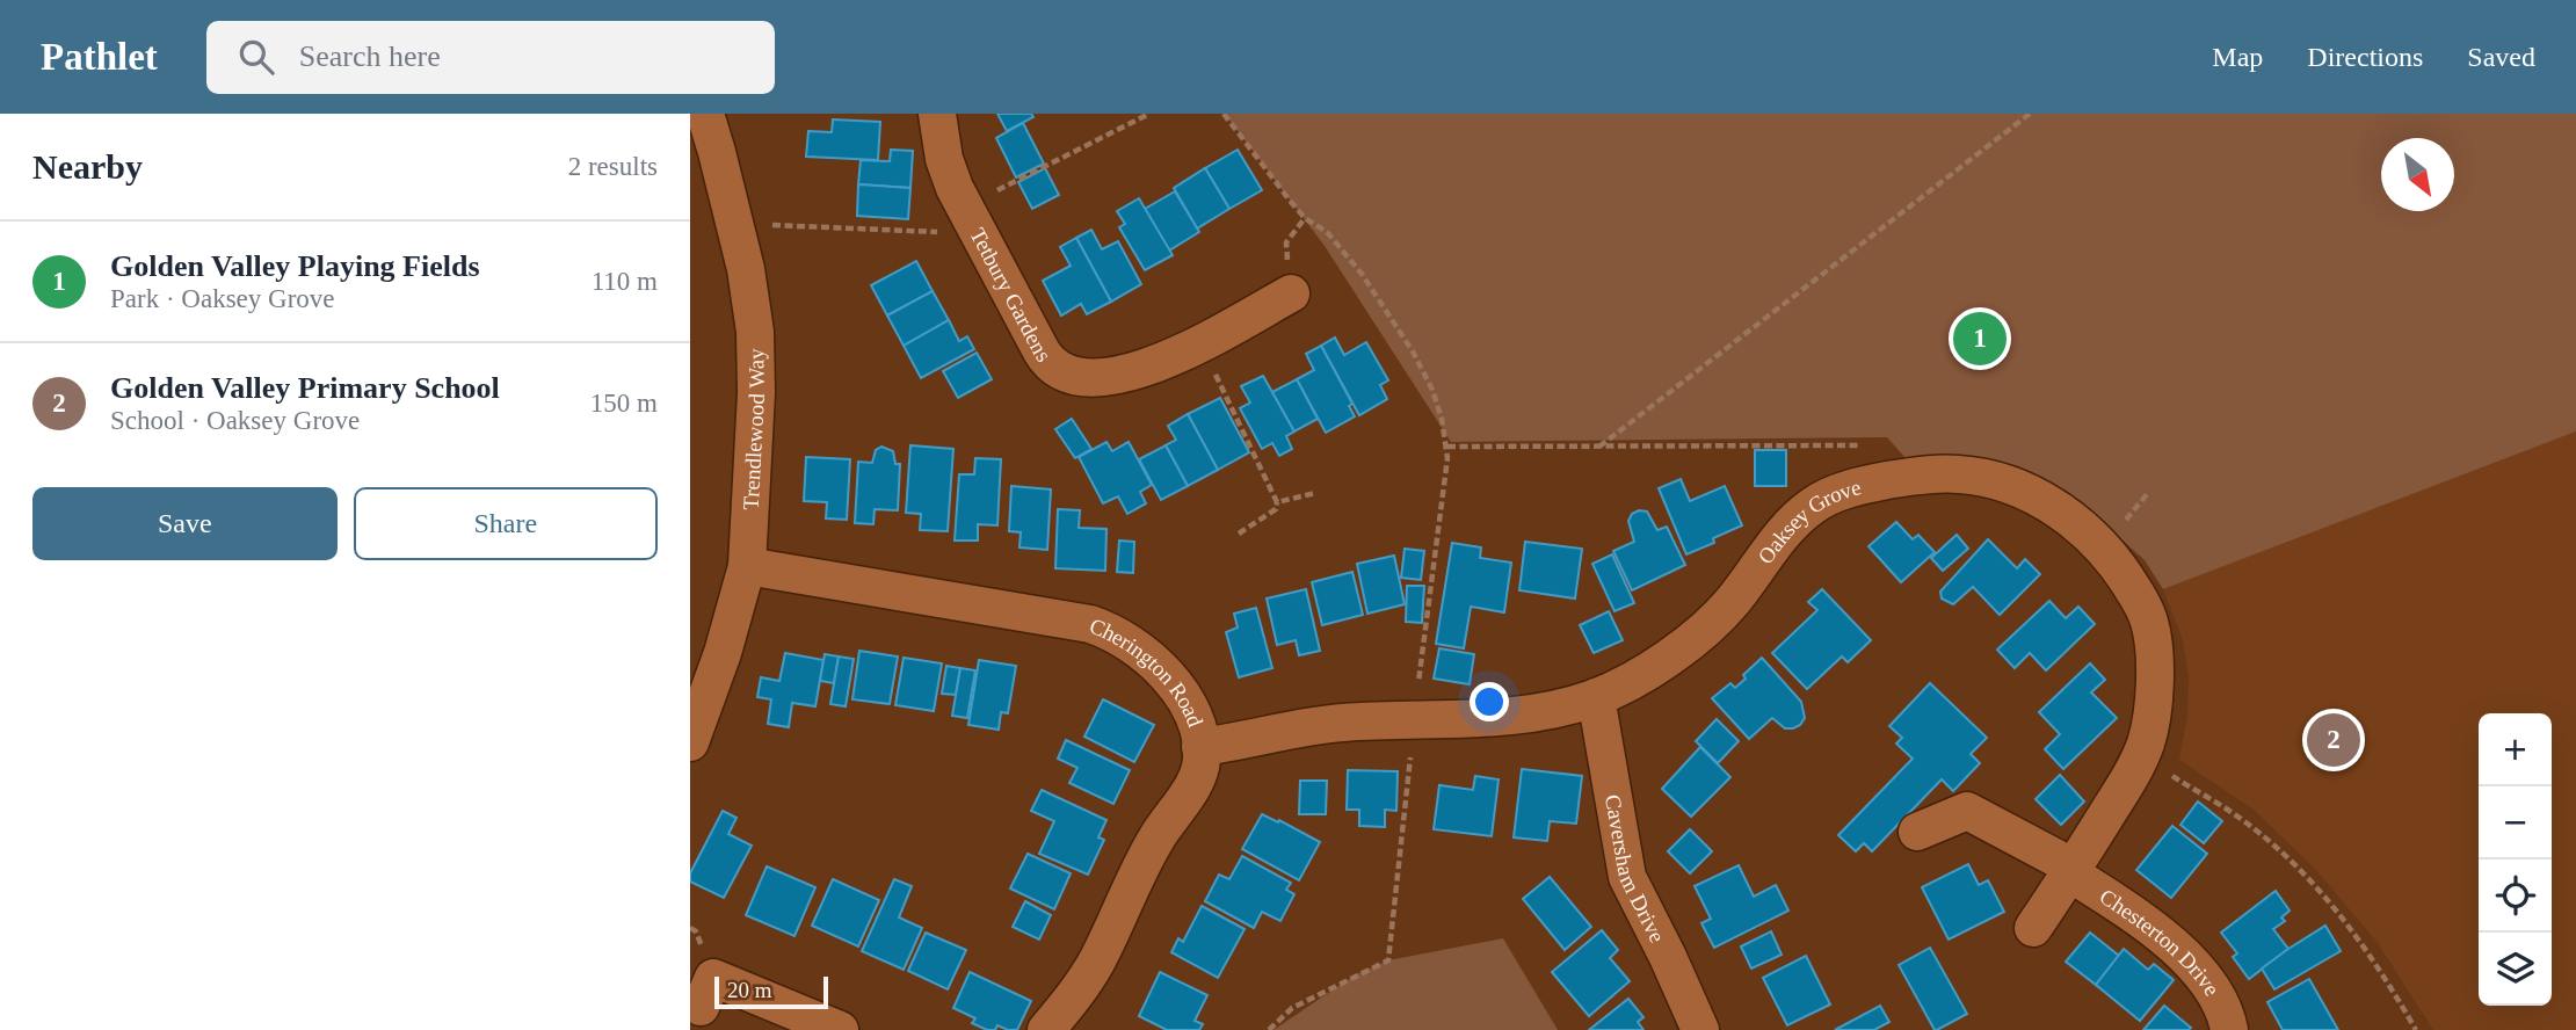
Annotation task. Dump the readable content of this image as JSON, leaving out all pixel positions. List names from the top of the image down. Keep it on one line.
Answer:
{"streets":{"street":["Tetbury Gardens","Trendlewood Way","Oaksey Grove","Cherington Road","Caversham Drive","Chesterton Drive"]},"crossings":[["Trendlewood Way","Cherington Road"],["Oaksey Grove","Cherington Road"],["Oaksey Grove","Caversham Drive"],["Oaksey Grove","Chesterton Drive"]],"scale_bar":"20 m","north":"bottom right","page":{"header":"Pathlet","search":"Search here","nav":["Map","Directions","Saved"],"heading":["Nearby","2 results"],"list":[{"mark":"1","name":"Golden Valley Playing Fields","note":"Park · Oaksey Grove","value":"110 m"},{"mark":"2","name":"Golden Valley Primary School","note":"School · Oaksey Grove","value":"150 m"}],"pins":["1","2"],"buttons":["Save","Share"],"map_buttons":["+","−"],"scale":"20 m"}}
